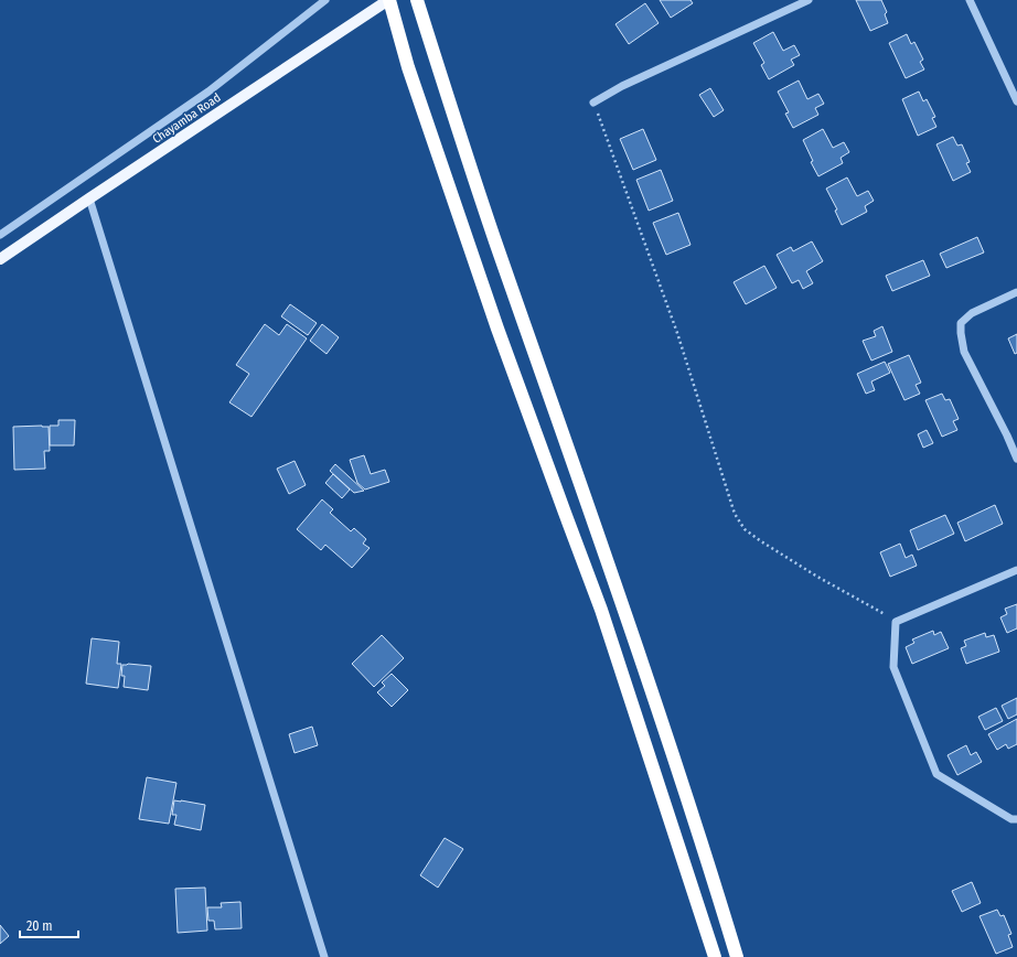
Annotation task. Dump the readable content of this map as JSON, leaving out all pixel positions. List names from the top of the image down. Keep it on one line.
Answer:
{"streets":{"main road":["Chayamba Road"]},"scale_bar":"20 m"}
